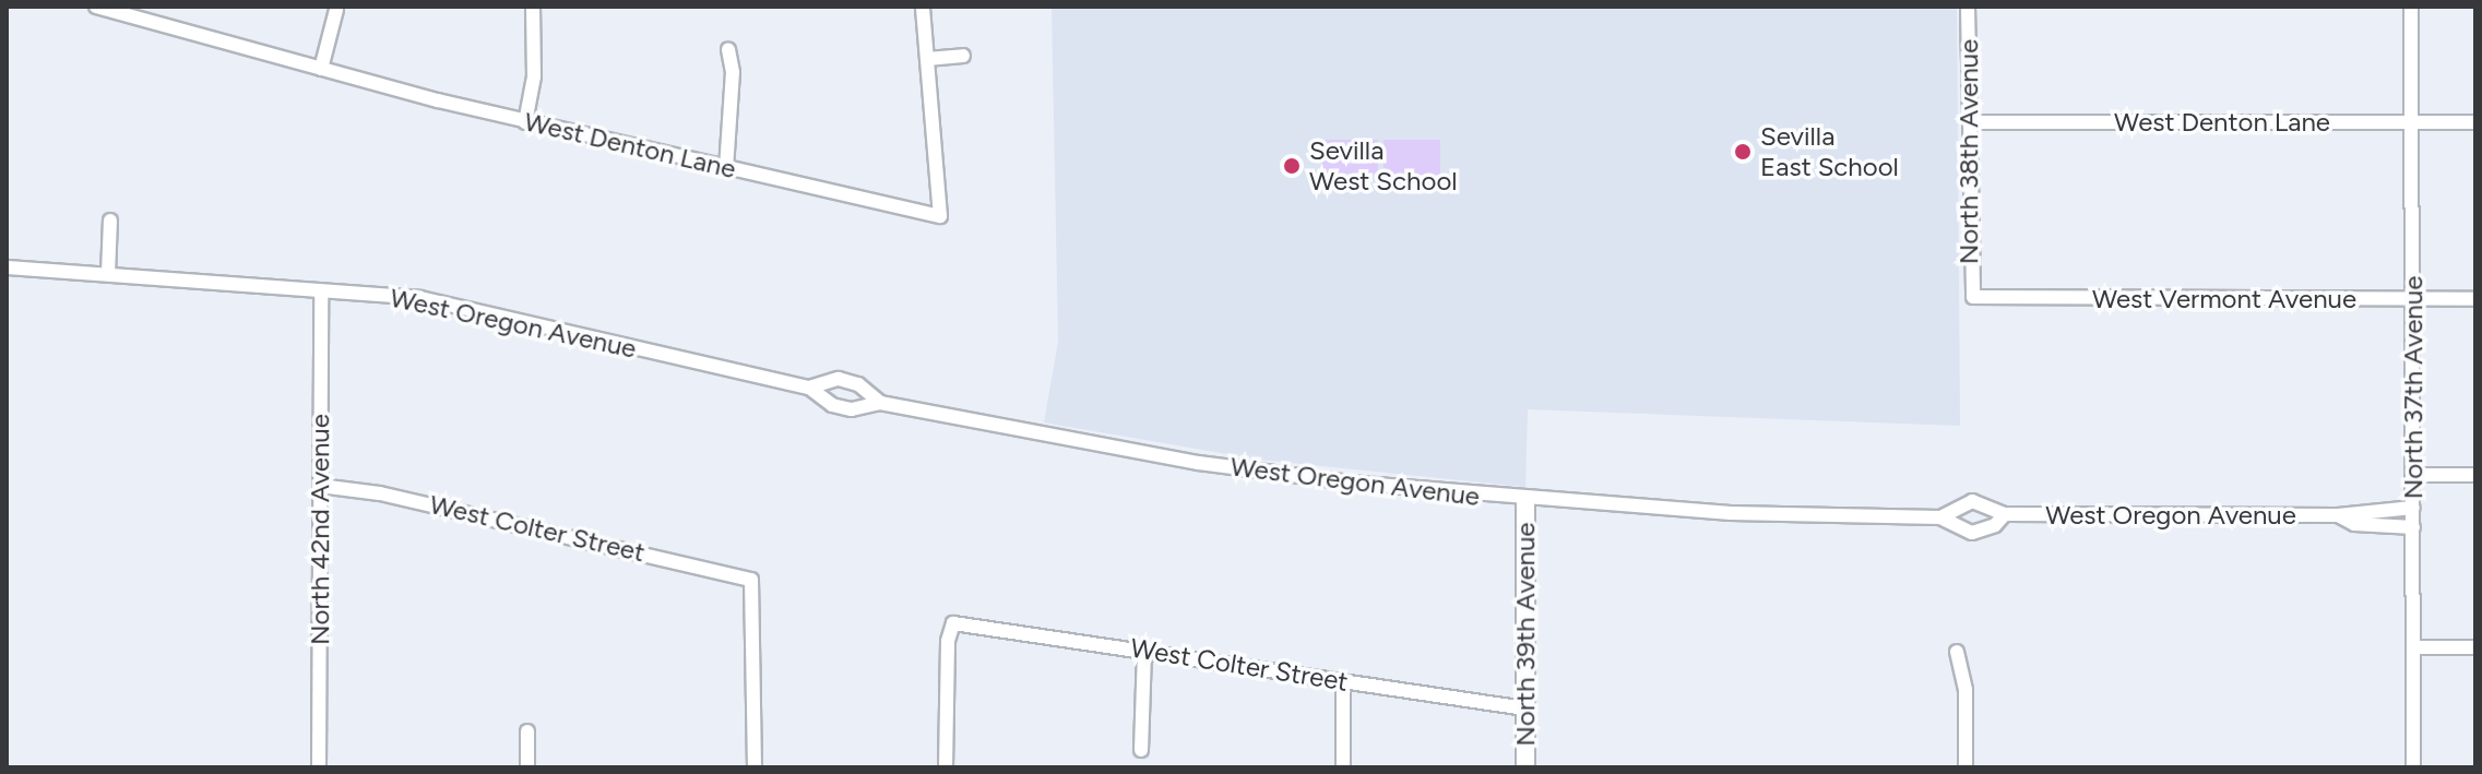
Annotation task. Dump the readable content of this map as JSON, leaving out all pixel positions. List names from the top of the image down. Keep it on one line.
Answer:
{"streets":{"street":["West Denton Lane","North 38th Avenue","West Vermont Avenue","West Oregon Avenue","North 37th Avenue","West Colter Street","North 42nd Avenue","North 39th Avenue"]},"crossings":[["West Denton Lane","North 38th Avenue"],["West Denton Lane","North 37th Avenue"],["North 38th Avenue","West Vermont Avenue"],["West Vermont Avenue","North 37th Avenue"],["West Oregon Avenue","North 37th Avenue"],["West Oregon Avenue","North 42nd Avenue"],["West Oregon Avenue","North 39th Avenue"],["West Colter Street","North 42nd Avenue"],["West Colter Street","North 39th Avenue"]],"places":["Sevilla East School","Sevilla West School"]}
